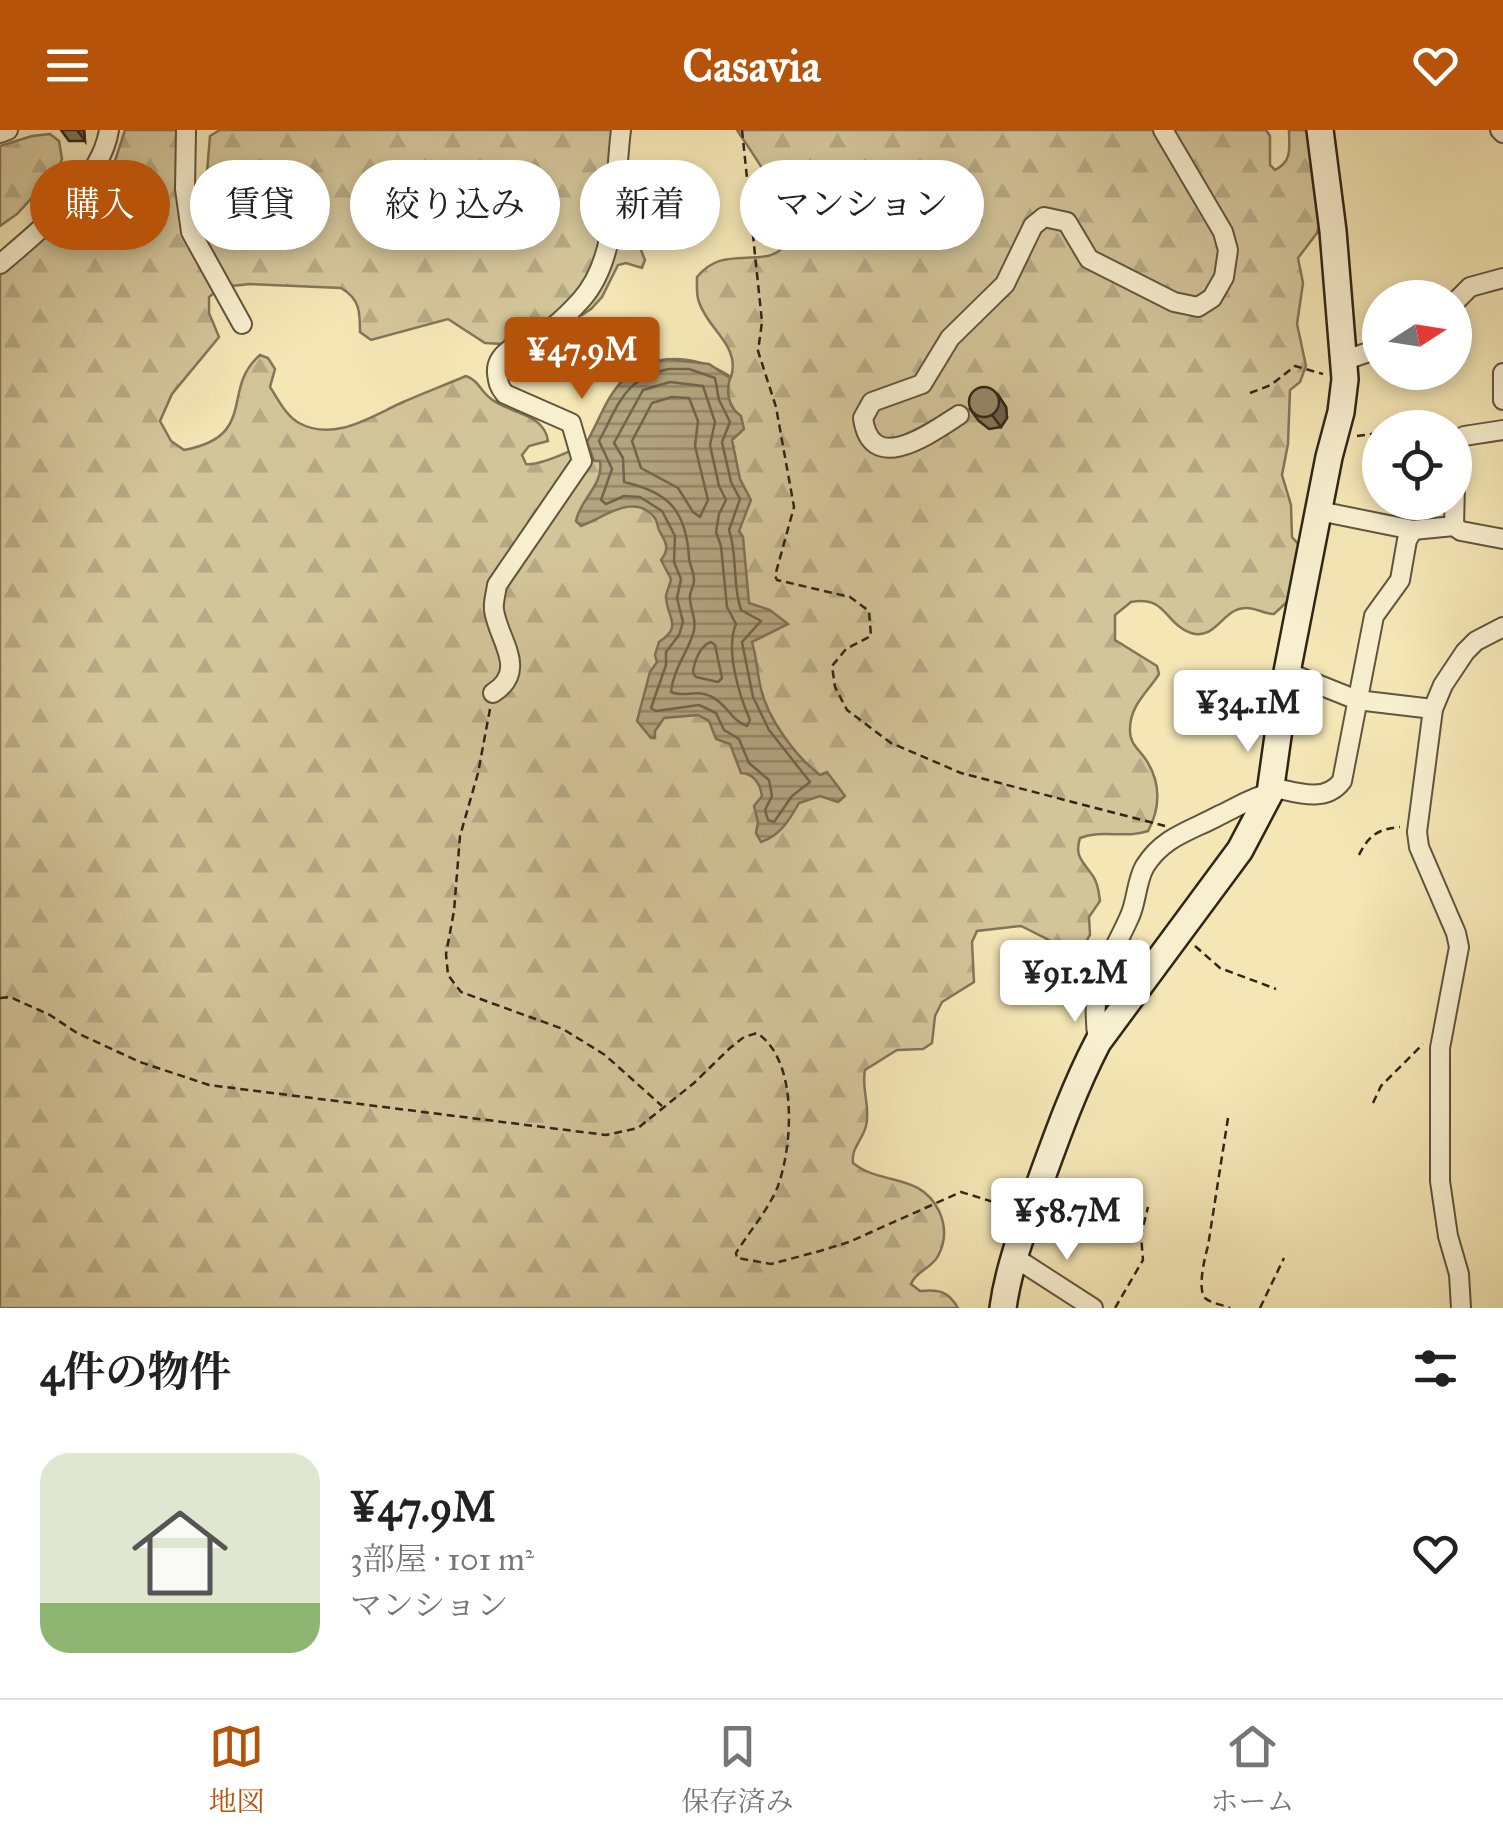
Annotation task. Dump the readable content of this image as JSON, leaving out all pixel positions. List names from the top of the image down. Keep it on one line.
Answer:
{"north":"right","page":{"header":"Casavia","chip":["購入","賃貸","絞り込み","新着","マンション"],"price":["¥47.9M","¥34.1M","¥91.2M","¥58.7M"],"heading":"4件の物件","list":[{"name":"¥47.9M","note":"3部屋 · 101 m² · マンション"}],"tabs":["地図","保存済み","ホーム"]}}
